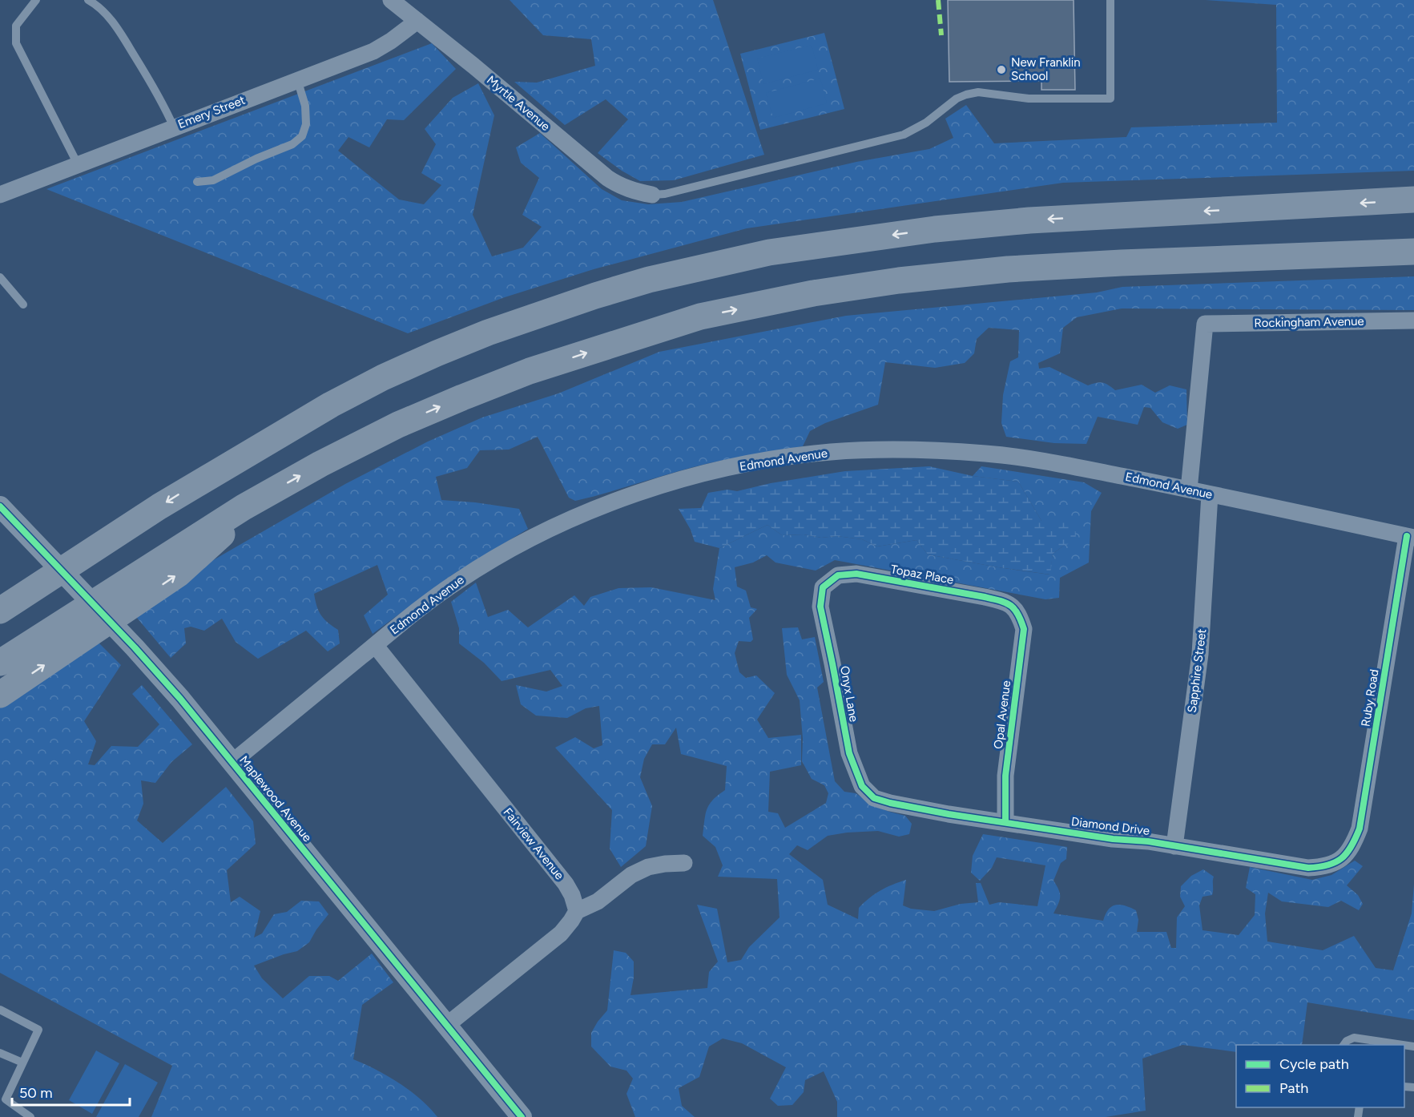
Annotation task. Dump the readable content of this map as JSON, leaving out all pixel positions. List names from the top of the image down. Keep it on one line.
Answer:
{"streets":{"street":["Myrtle Avenue","Emery Street","Rockingham Avenue","Edmond Avenue","Topaz Place","Sapphire Street","Onyx Lane","Ruby Road","Opal Avenue","Maplewood Avenue","Diamond Drive","Fairview Avenue"]},"crossings":[["Myrtle Avenue","Emery Street"],["Rockingham Avenue","Edmond Avenue"],["Edmond Avenue","Sapphire Street"],["Edmond Avenue","Ruby Road"],["Edmond Avenue","Maplewood Avenue"],["Edmond Avenue","Fairview Avenue"],["Topaz Place","Onyx Lane"],["Topaz Place","Opal Avenue"],["Sapphire Street","Diamond Drive"],["Onyx Lane","Diamond Drive"],["Ruby Road","Diamond Drive"],["Opal Avenue","Diamond Drive"]],"places":["New Franklin School"],"legend":["Cycle path","Path"],"scale_bar":"50 m"}
